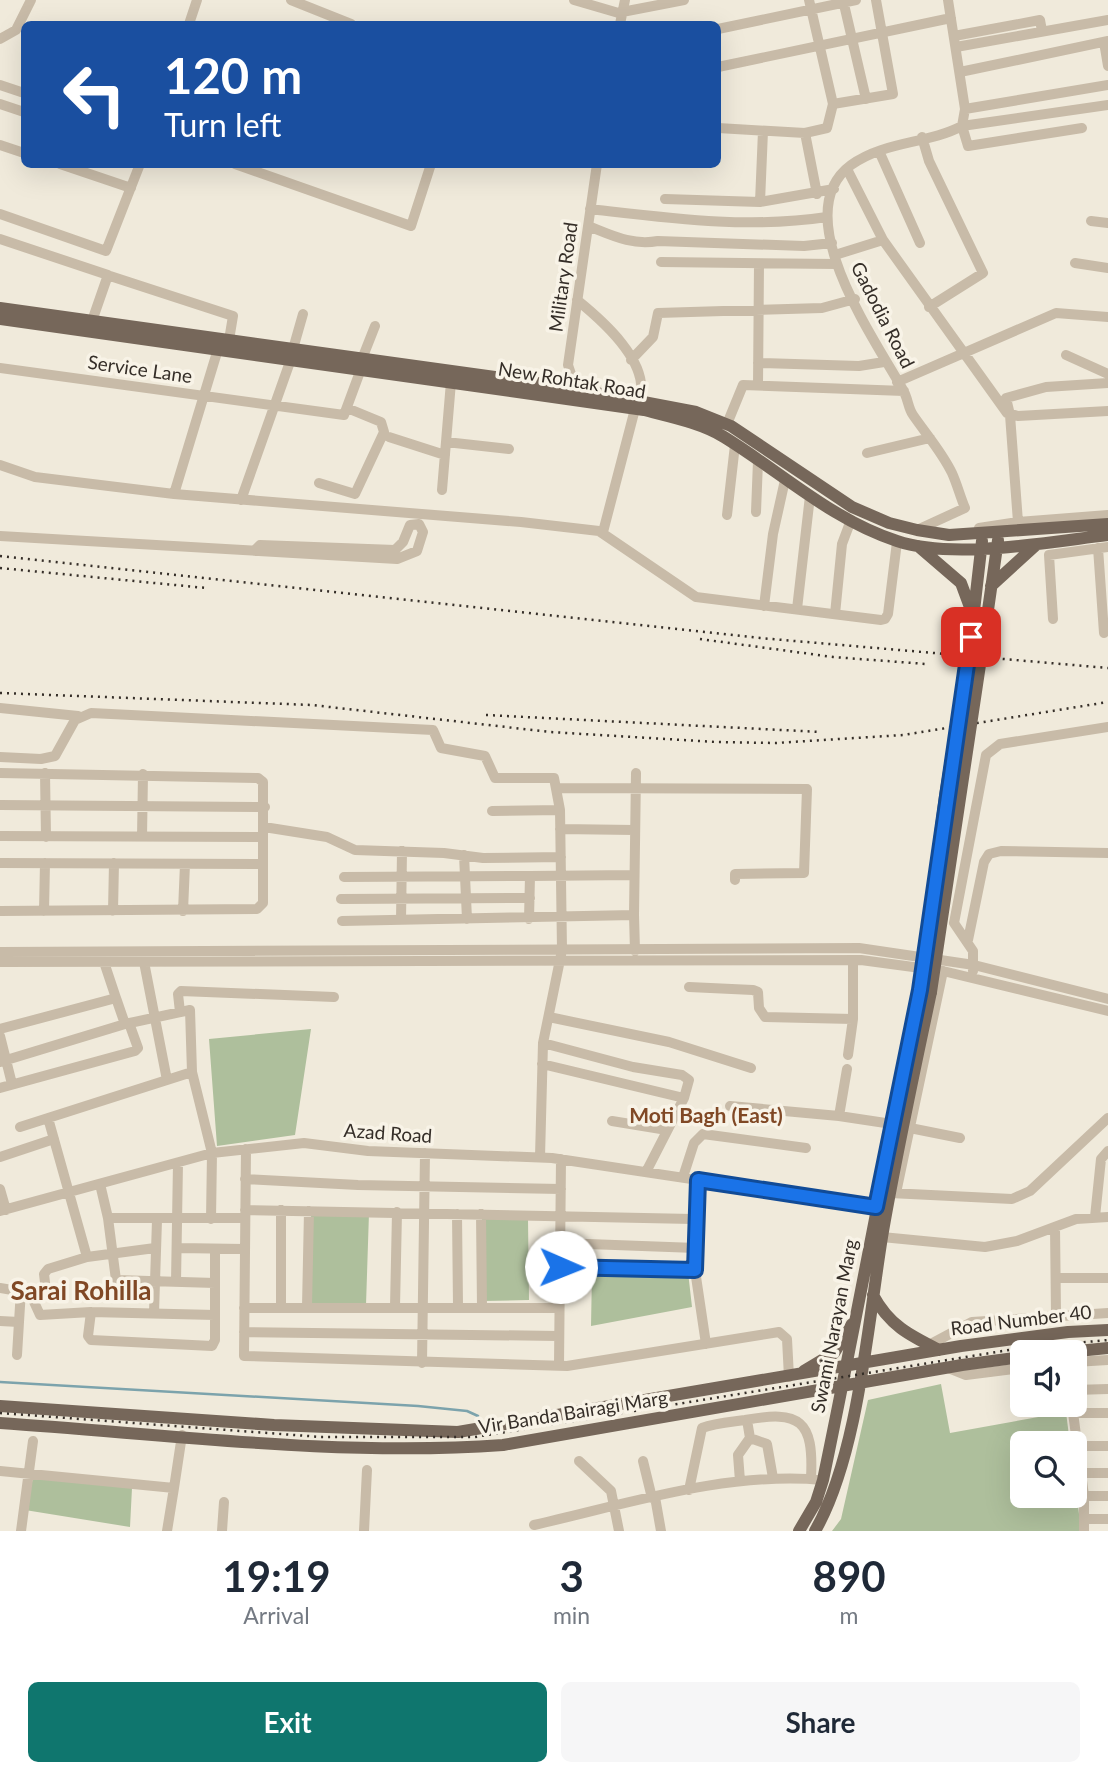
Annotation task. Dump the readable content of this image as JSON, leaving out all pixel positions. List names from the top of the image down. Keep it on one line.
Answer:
{"streets":{"main road":["New Rohtak Road","Road Number 40","Swami Narayan Marg","Vir Banda Bairagi Marg"],"street":["Military Road","Gadodia Road","Service Lane","Azad Road"]},"crossings":[["Military Road","New Rohtak Road"],["Gadodia Road","New Rohtak Road"],["Azad Road","Swami Narayan Marg"],["Road Number 40","Vir Banda Bairagi Marg"],["Swami Narayan Marg","Vir Banda Bairagi Marg"]],"districts":["Moti Bagh (East)","Sarai Rohilla"],"page":{"turn":["120 m","Turn left"],"eta":["19:19","Arrival","3","min","890","m"],"buttons":["Exit","Share"]}}
